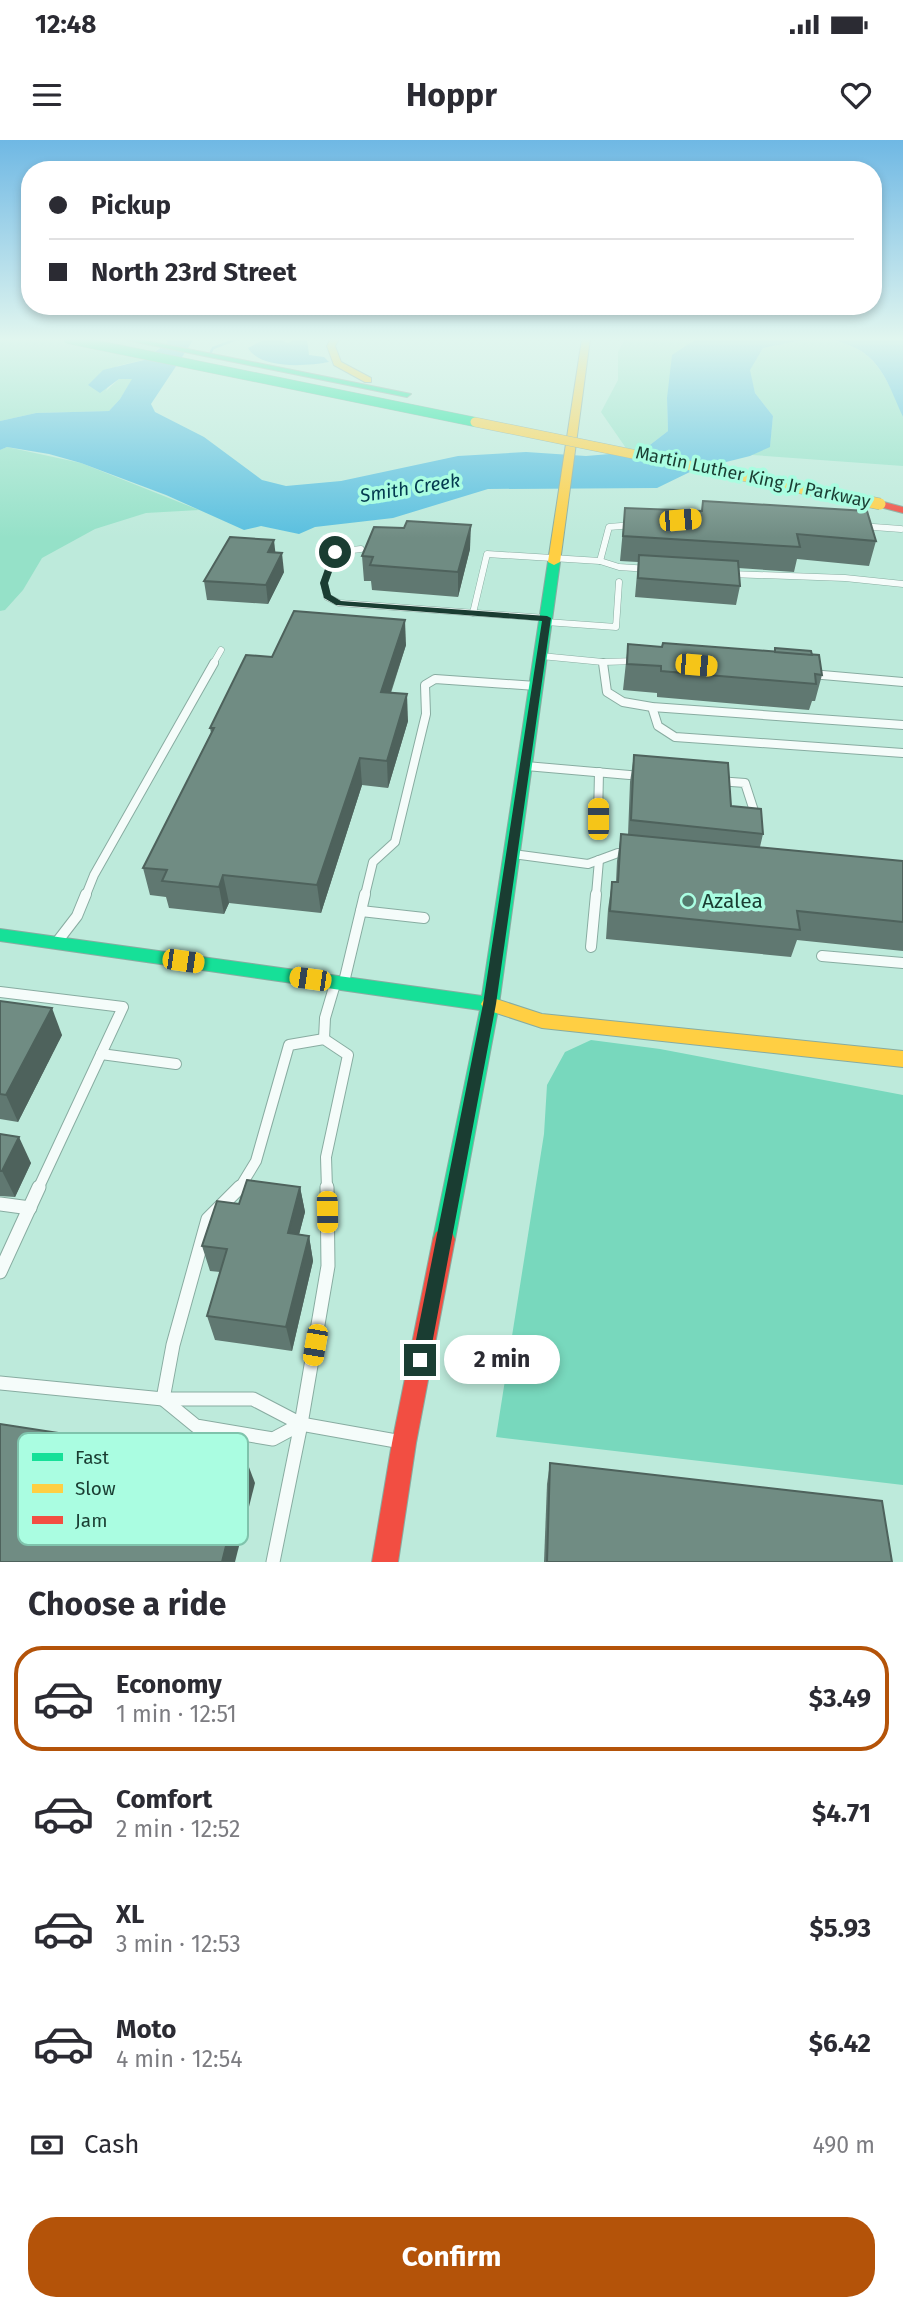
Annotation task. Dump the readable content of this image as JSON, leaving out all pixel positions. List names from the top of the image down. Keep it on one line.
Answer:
{"streets":{"main road":["Martin Luther King Jr Parkway"]},"water":["Smith Creek"],"places":["Azalea"],"legend":["Fast","Slow","Jam"],"page":{"status":"12:48","header":"Hoppr","banner":["Pickup","North 23rd Street"],"bubble":"2 min","heading":"Choose a ride","list":[{"name":"Economy","note":"1 min · 12:51","value":"$3.49"},{"name":"Comfort","note":"2 min · 12:52","value":"$4.71"},{"name":"XL","note":"3 min · 12:53","value":"$5.93"},{"name":"Moto","note":"4 min · 12:54","value":"$6.42"}],"pay":["Cash","490 m"],"buttons":"Confirm"}}
